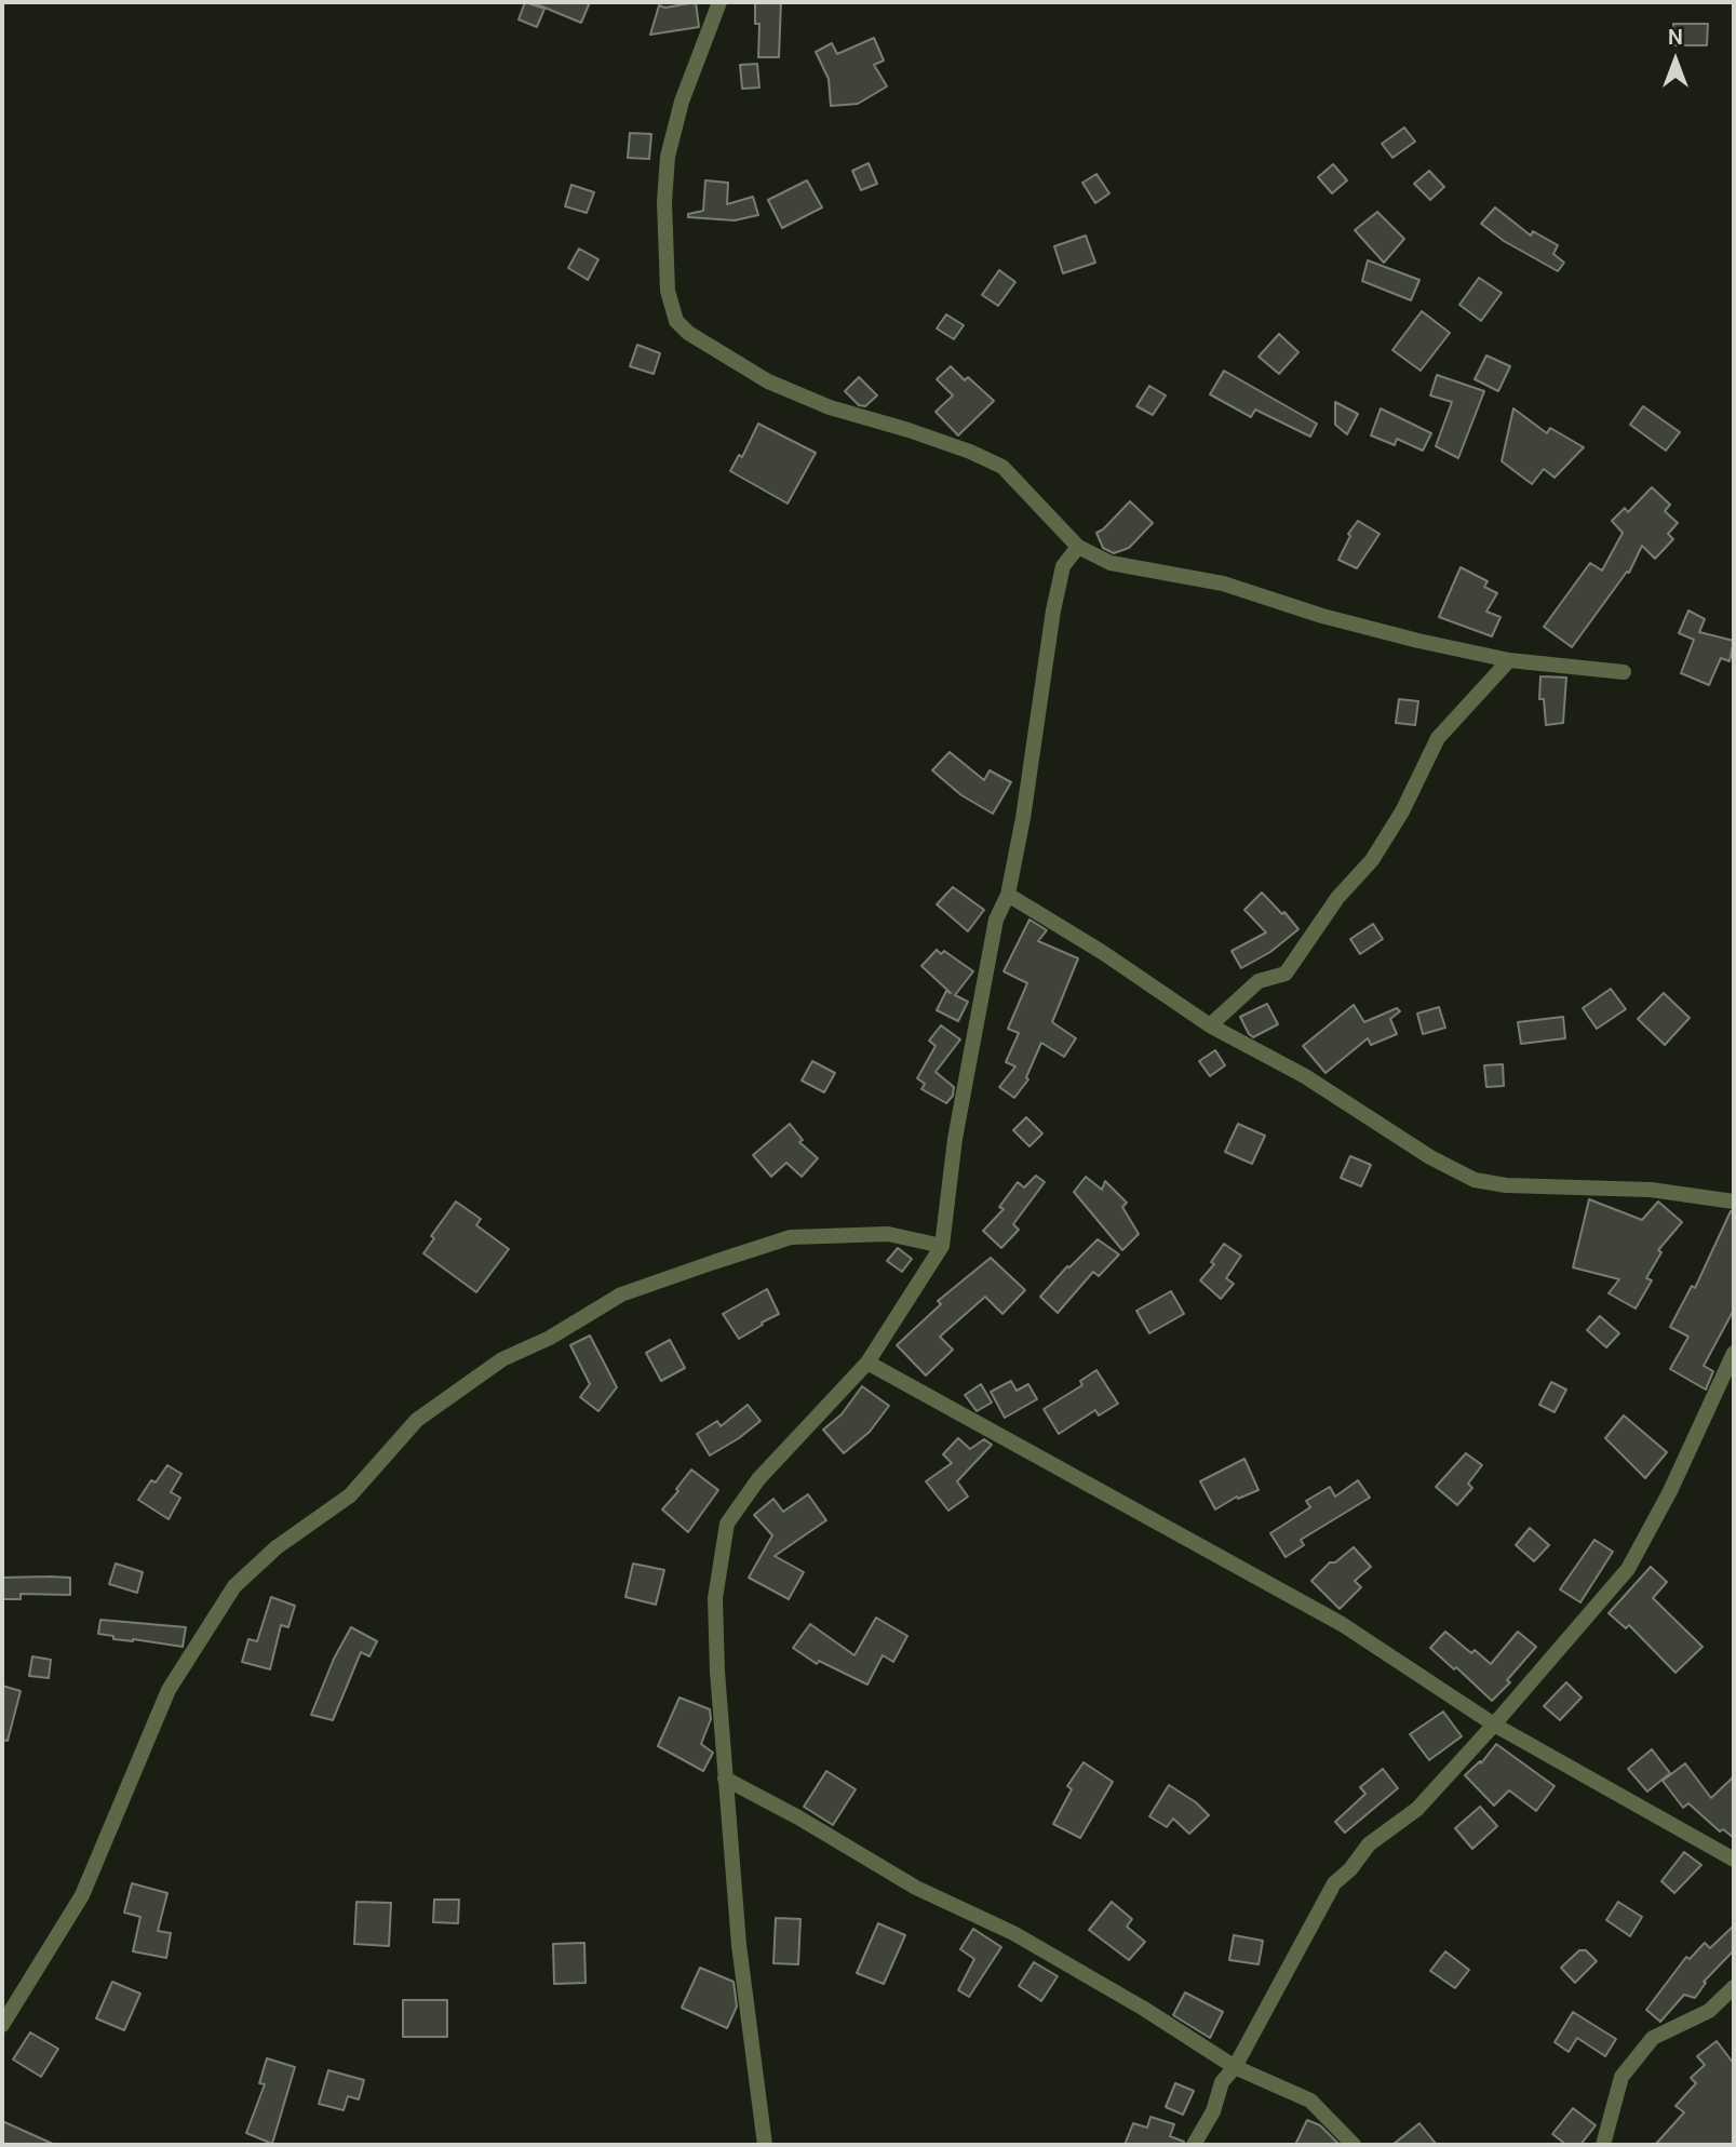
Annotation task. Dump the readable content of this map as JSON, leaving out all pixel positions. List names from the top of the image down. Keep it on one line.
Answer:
{"north":"top"}
